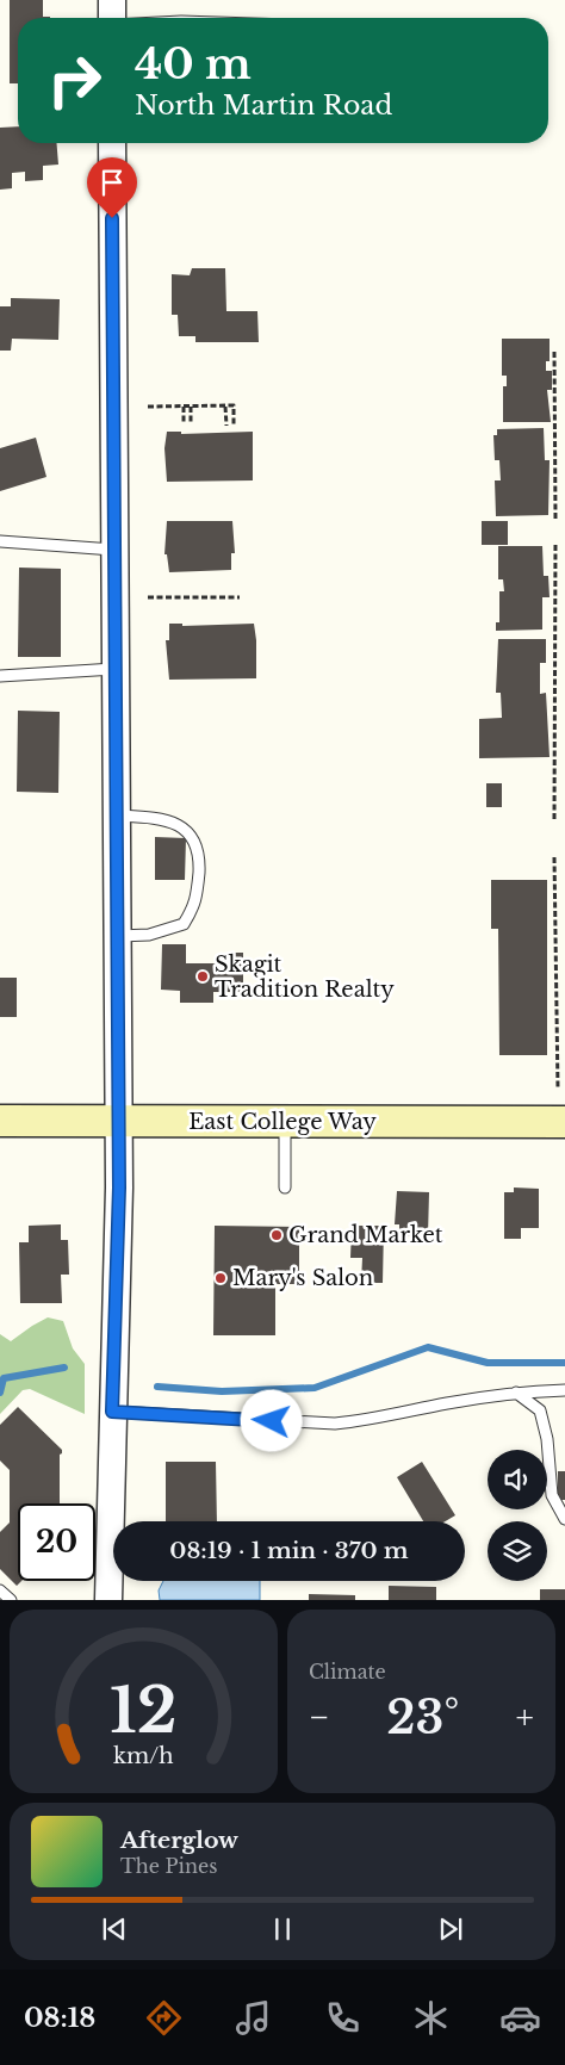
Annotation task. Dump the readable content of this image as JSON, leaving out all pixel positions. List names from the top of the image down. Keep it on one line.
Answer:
{"streets":{"main road":["East College Way"]},"places":["Skagit Tradition Realty","Grand Market","Mary's Salon"],"page":{"turn":["40 m","North Martin Road"],"limit":"20","trip":"08:19 · 1 min · 370 m","tile":"Climate","heat":["−","23°","+"],"song":["Afterglow","The Pines"],"tabs":"08:18","gauge":["12","km/h"]}}
